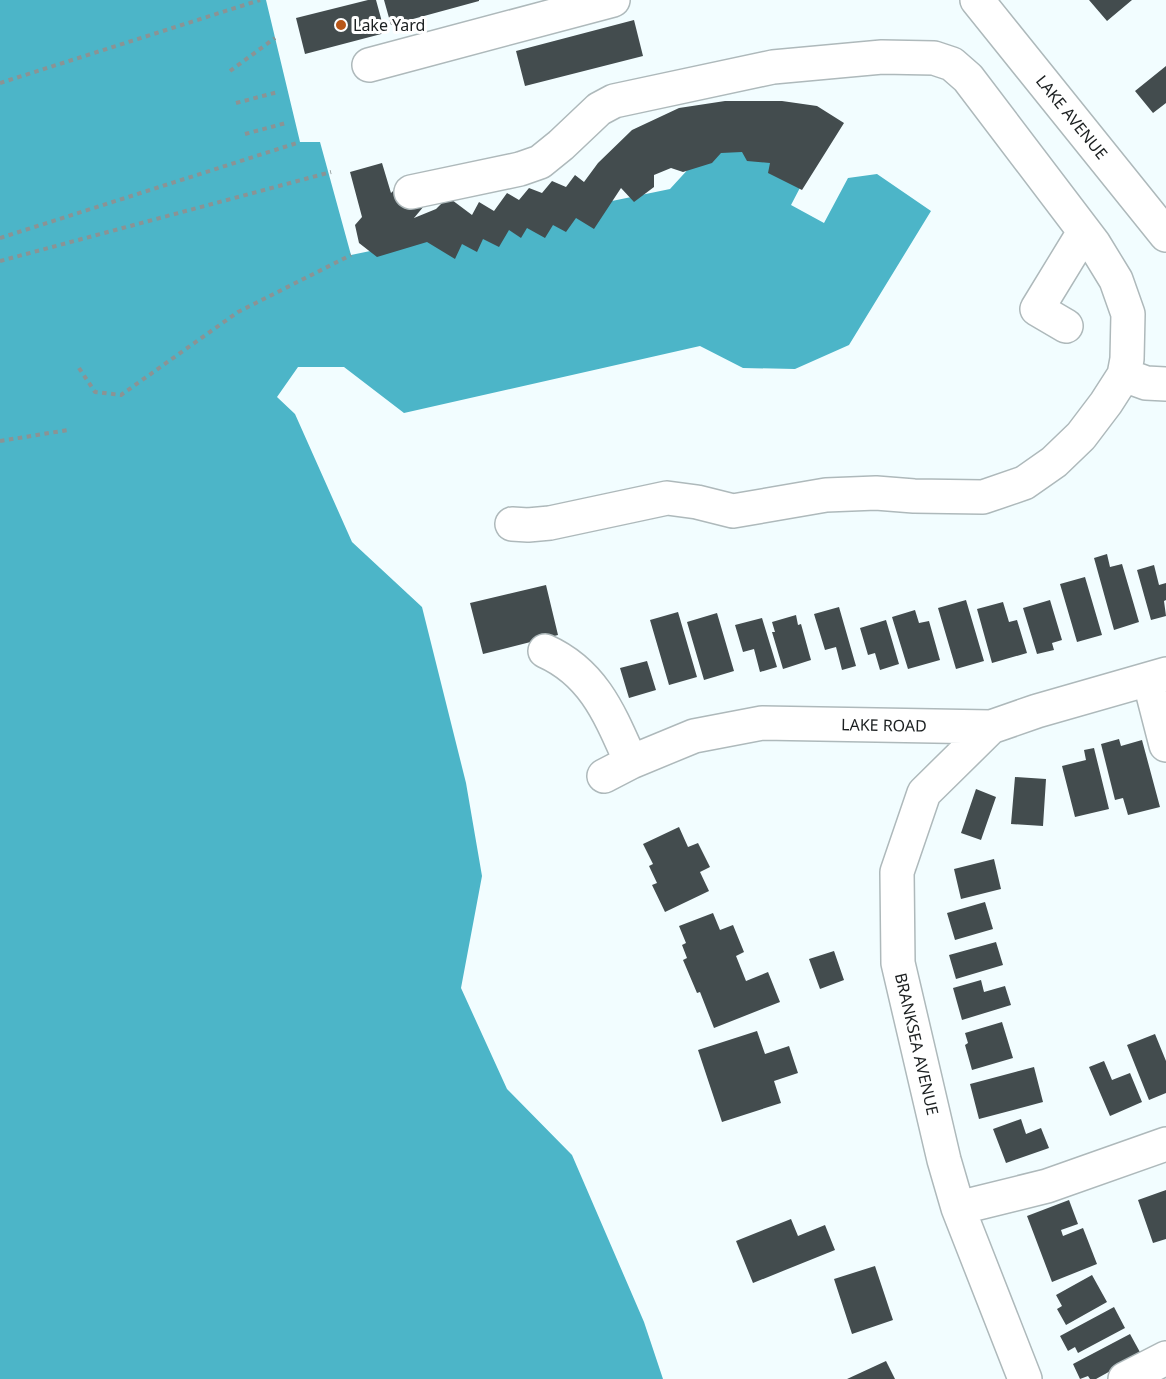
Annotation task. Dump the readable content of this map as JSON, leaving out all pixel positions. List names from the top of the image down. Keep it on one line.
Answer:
{"streets":{"street":["LAKE AVENUE","LAKE ROAD","BRANKSEA AVENUE"]},"crossings":[["LAKE ROAD","BRANKSEA AVENUE"]],"places":["Lake Yard"]}
